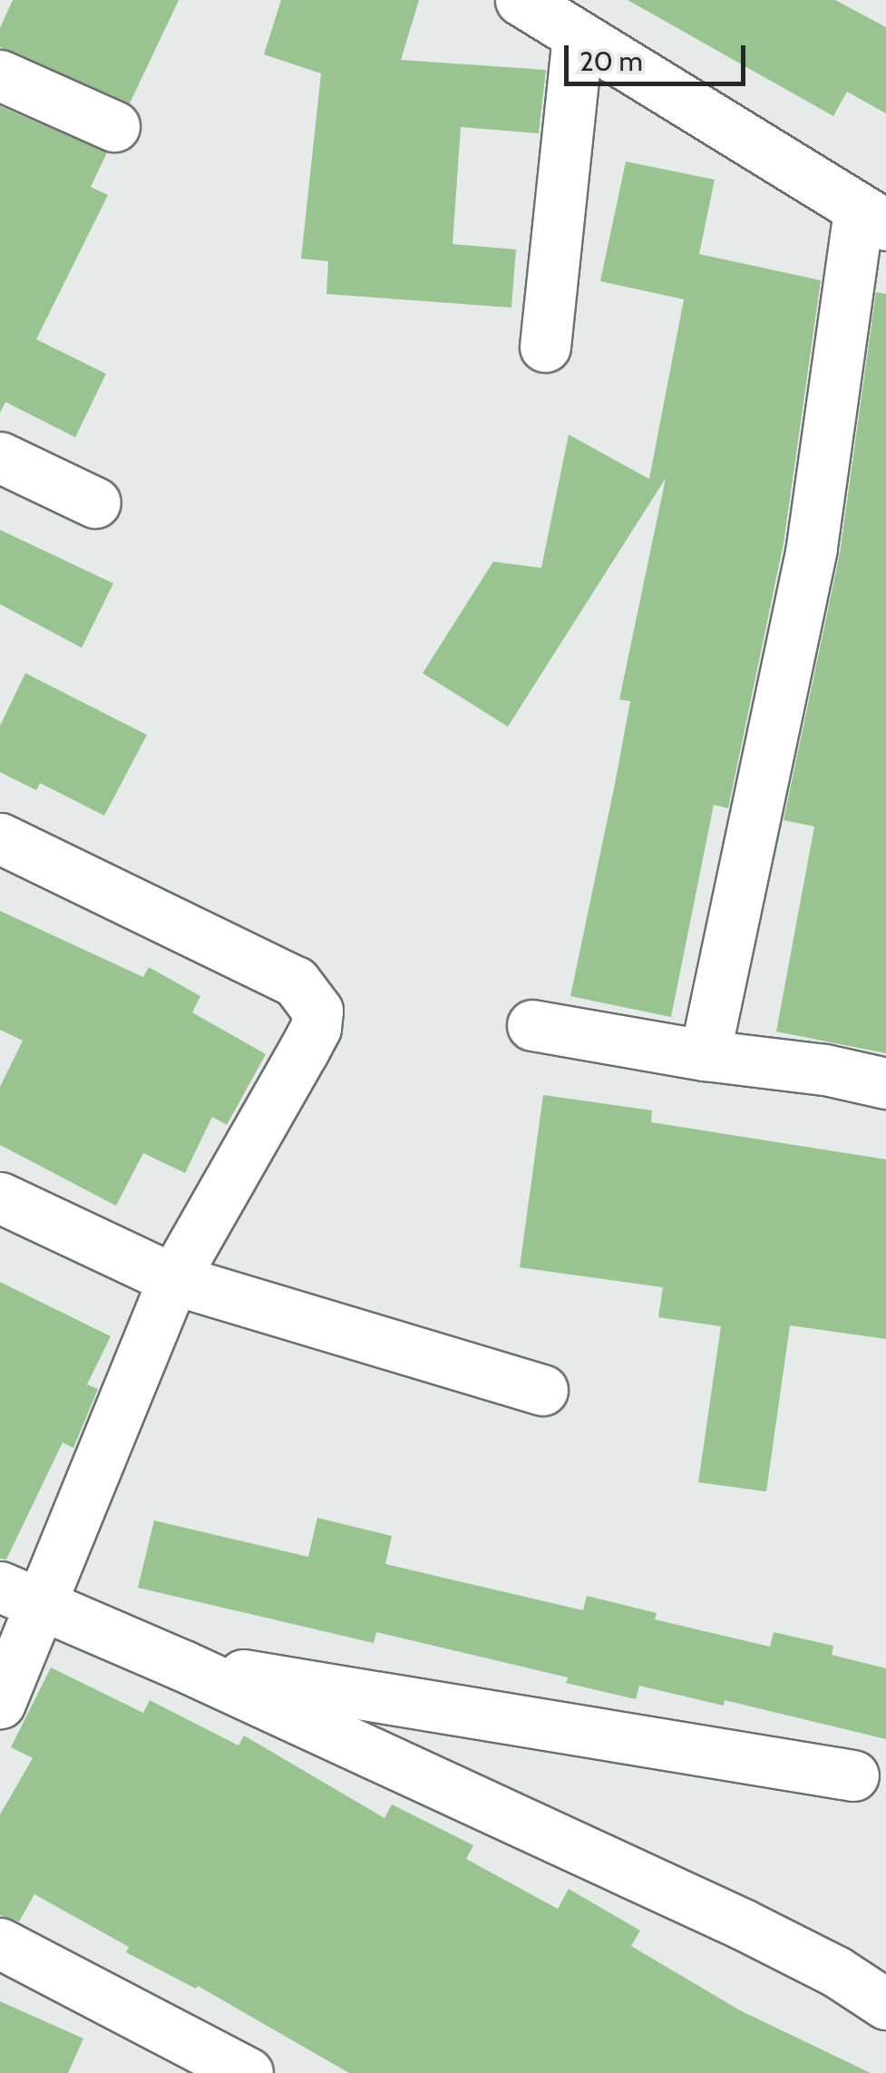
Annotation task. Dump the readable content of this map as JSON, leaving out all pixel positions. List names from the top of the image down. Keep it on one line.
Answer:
{"scale_bar":"20 m"}
